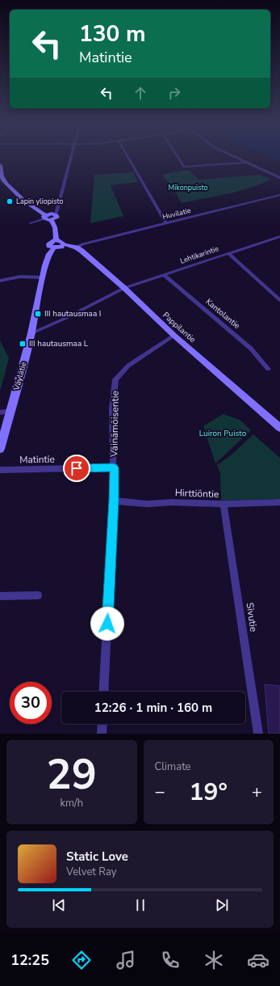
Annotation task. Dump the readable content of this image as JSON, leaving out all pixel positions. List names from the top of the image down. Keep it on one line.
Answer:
{"streets":{"street":["Huvilatie","Lehtikarintie","Kantolantie","Pappilantie","Väylätie","Väinämöisentie","Matintie","Hirttiöntie","Sivutie"]},"crossings":[["Huvilatie","Pappilantie"],["Lehtikarintie","Kantolantie"],["Lehtikarintie","Pappilantie"],["Lehtikarintie","Väylätie"],["Pappilantie","Väylätie"],["Pappilantie","Väinämöisentie"],["Väinämöisentie","Matintie"],["Väinämöisentie","Hirttiöntie"],["Hirttiöntie","Sivutie"]],"parks":["Mikonpuisto","Luiron Puisto"],"places":{"other":["Lapin yliopisto"],"transit":["III hautausmaa I","III hautausmaa L"]},"page":{"turn":["130 m","Matintie"],"limit":"30","trip":"12:26 · 1 min · 160 m","tile":[["29","km/h"],"Climate"],"heat":["−","19°","+"],"song":["Static Love","Velvet Ray"],"tabs":"12:25"}}
